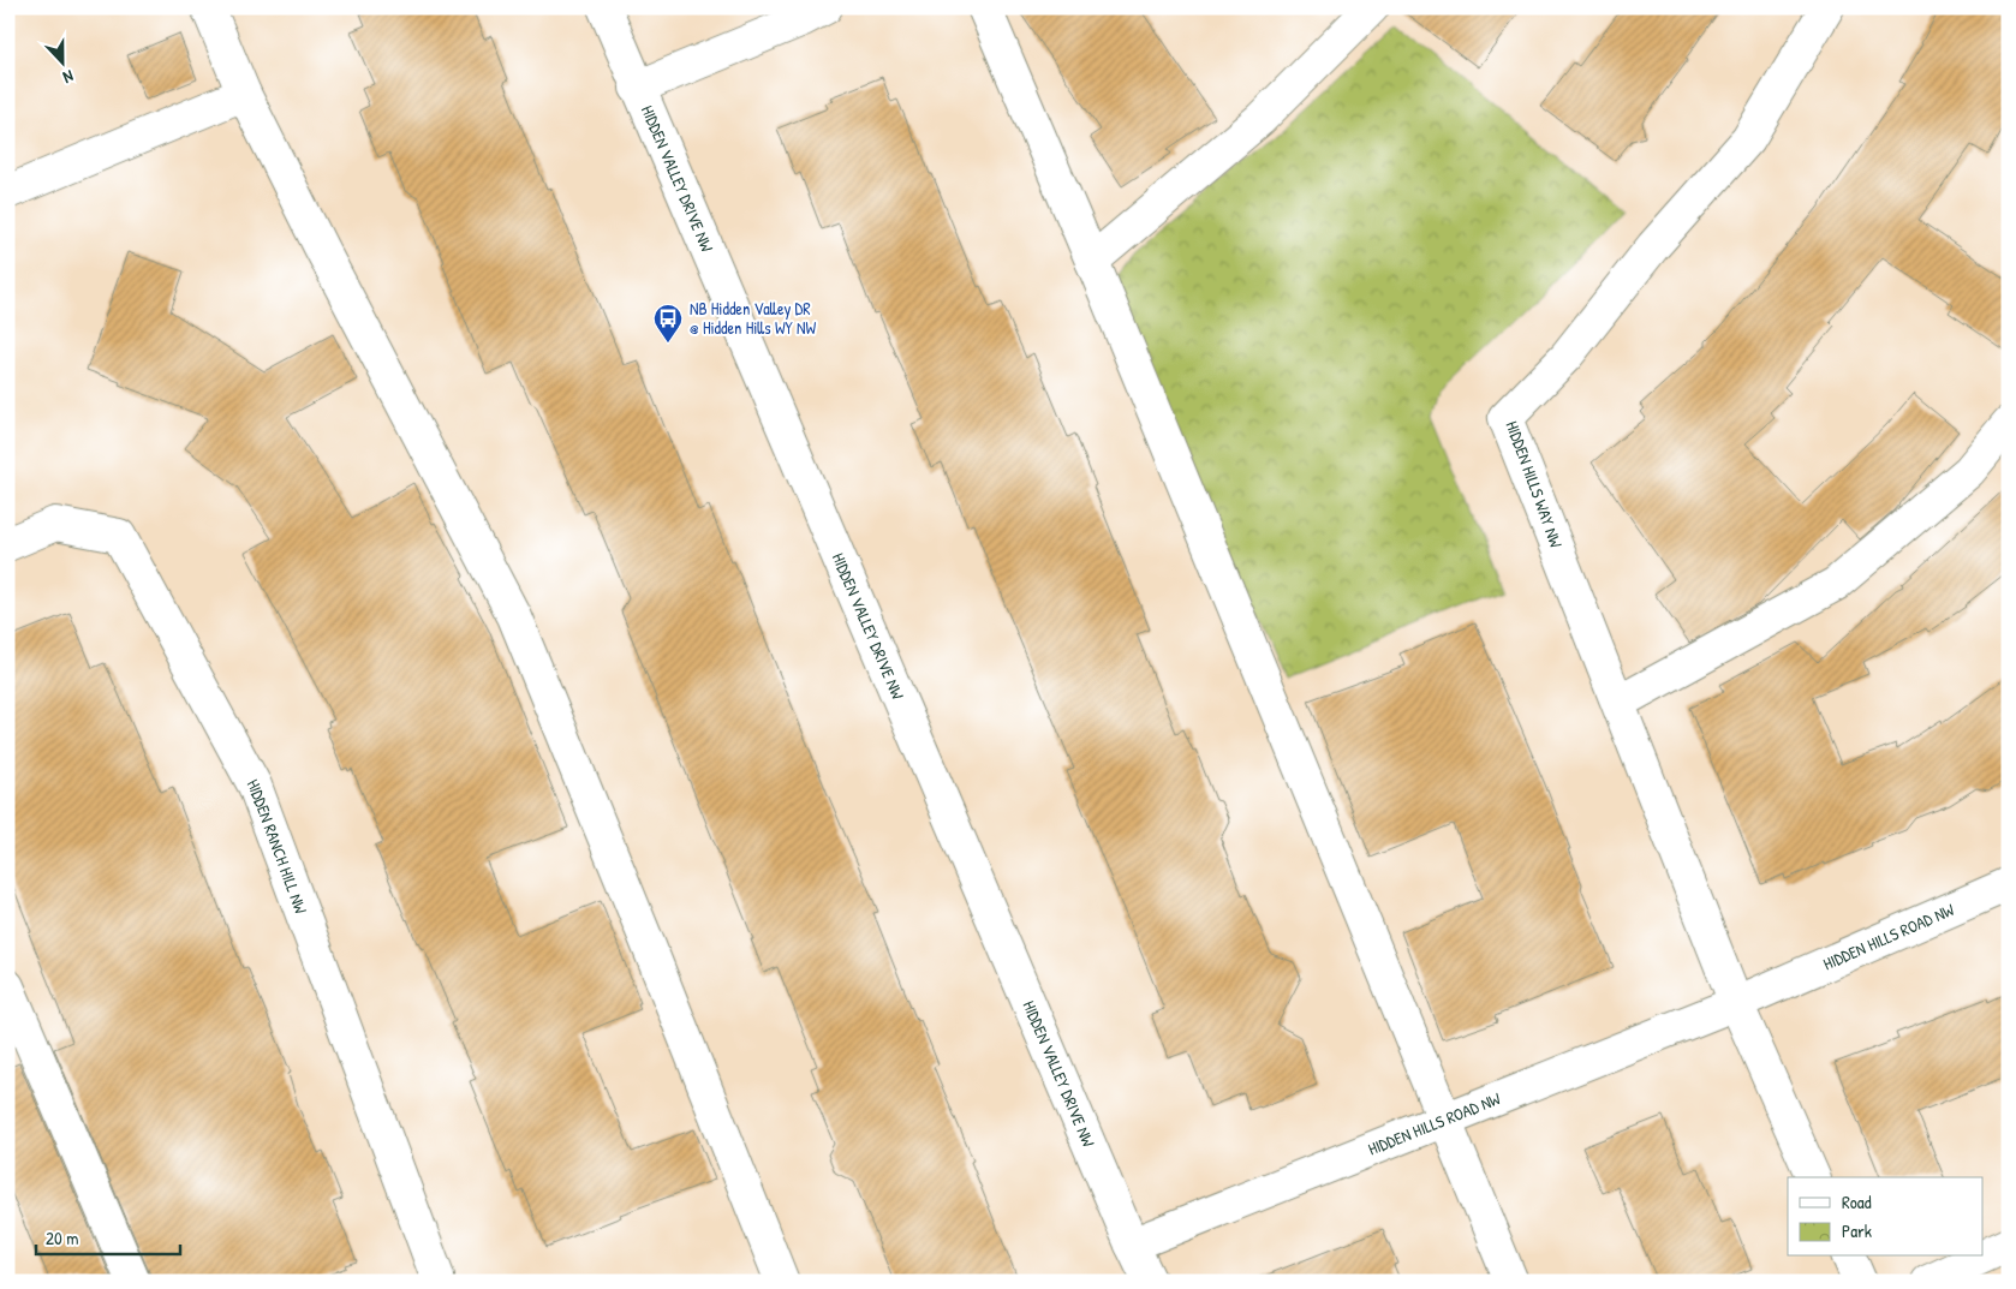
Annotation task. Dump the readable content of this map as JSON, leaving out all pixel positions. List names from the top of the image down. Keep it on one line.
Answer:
{"streets":{"street":["HIDDEN VALLEY DRIVE NW","HIDDEN HILLS WAY NW","HIDDEN RANCH HILL NW","HIDDEN HILLS ROAD NW"]},"crossings":[["HIDDEN VALLEY DRIVE NW","HIDDEN HILLS ROAD NW"],["HIDDEN HILLS WAY NW","HIDDEN HILLS ROAD NW"]],"places":{"bus stop":["NB Hidden Valley DR @ Hidden Hills WY NW"]},"legend":["Road","Park"],"scale_bar":"20 m","north":"bottom"}
